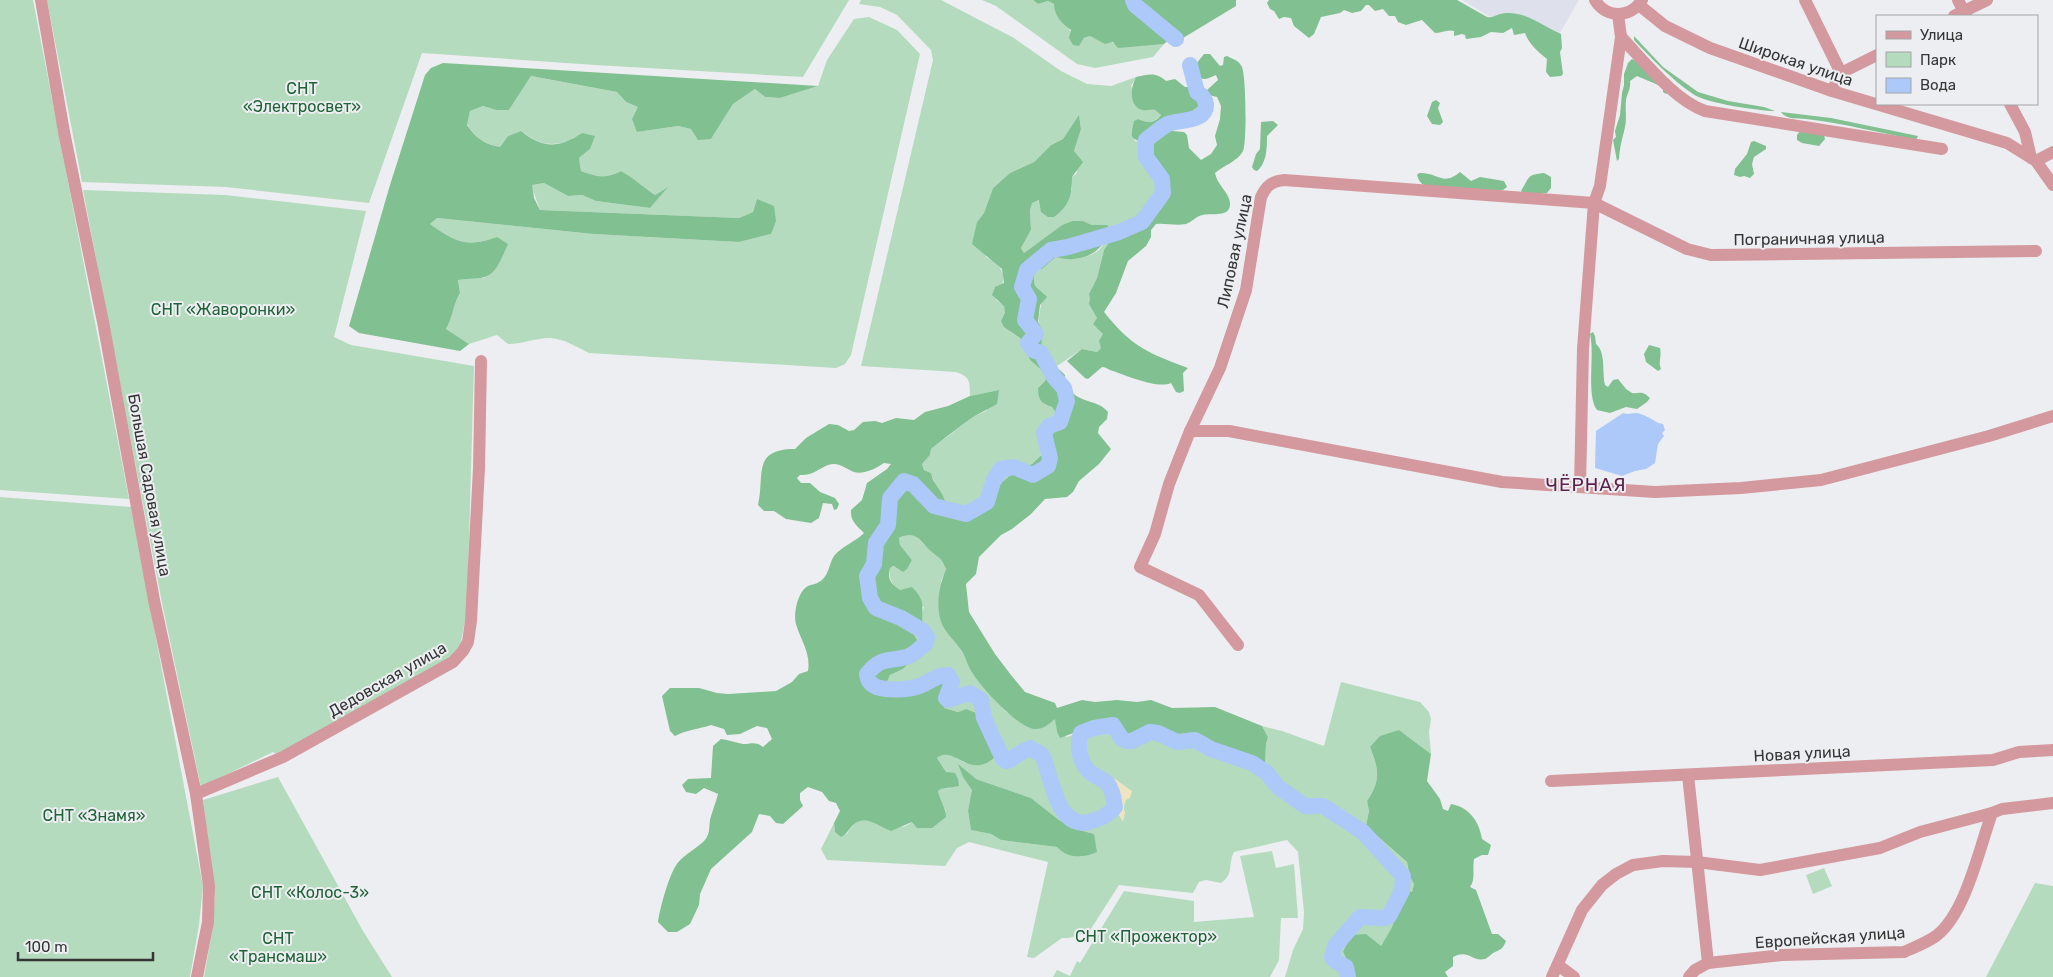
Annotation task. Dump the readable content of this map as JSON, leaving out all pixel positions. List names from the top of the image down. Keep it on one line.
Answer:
{"streets":{"street":["Широкая улица","Пограничная улица","Липовая улица","Большая Садовая улица","Дедовская улица","Новая улица","Европейская улица"]},"crossings":[["Пограничная улица","Липовая улица"],["Большая Садовая улица","Дедовская улица"]],"districts":["ЧЁРНАЯ"],"parks":["СНТ «Электросвет»","СНТ «Жаворонки»","СНТ «Знамя»","СНТ «Колос-3»","СНТ «Прожектор»","СНТ «Трансмаш»"],"legend":["Улица","Парк","Вода"],"scale_bar":"100 m"}
